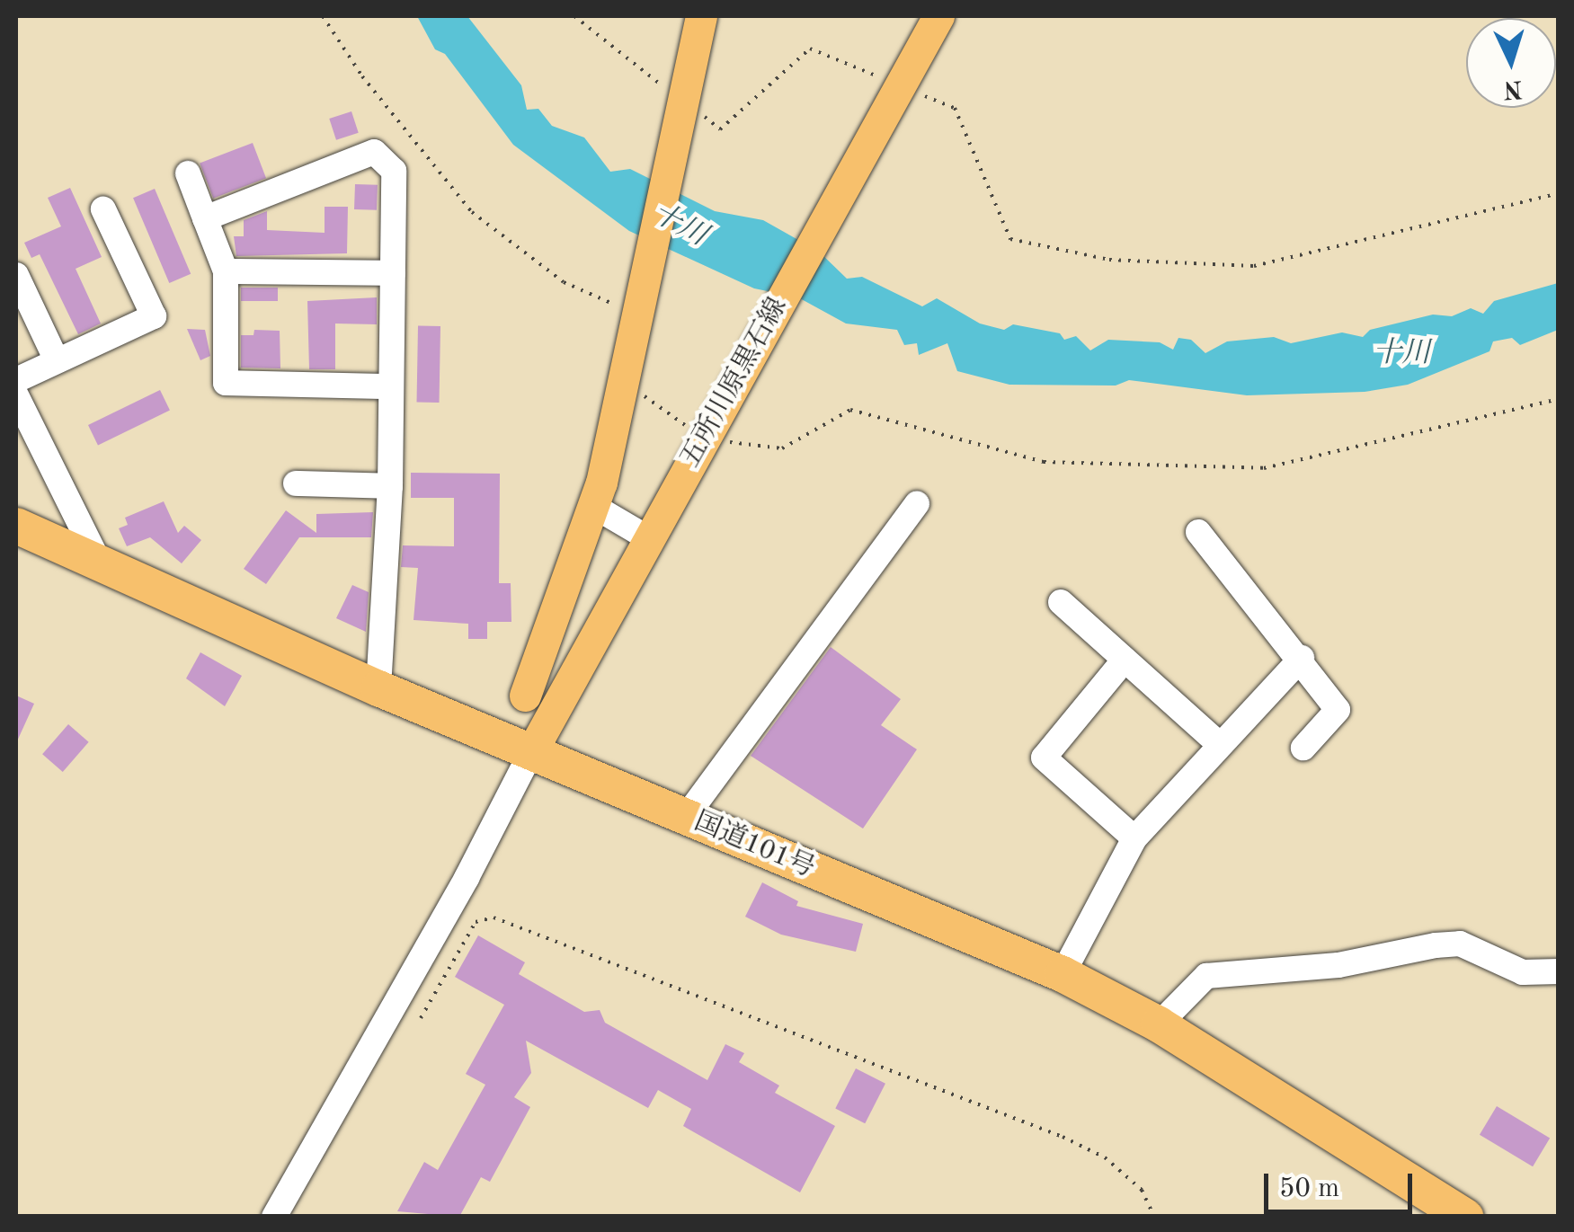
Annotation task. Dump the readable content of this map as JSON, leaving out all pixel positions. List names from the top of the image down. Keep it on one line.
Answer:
{"streets":{"highway":["国道101号"],"main road":["五所川原黒石線"]},"crossings":[["五所川原黒石線","国道101号"]],"water":["十川"],"scale_bar":"50 m","north":"bottom"}
